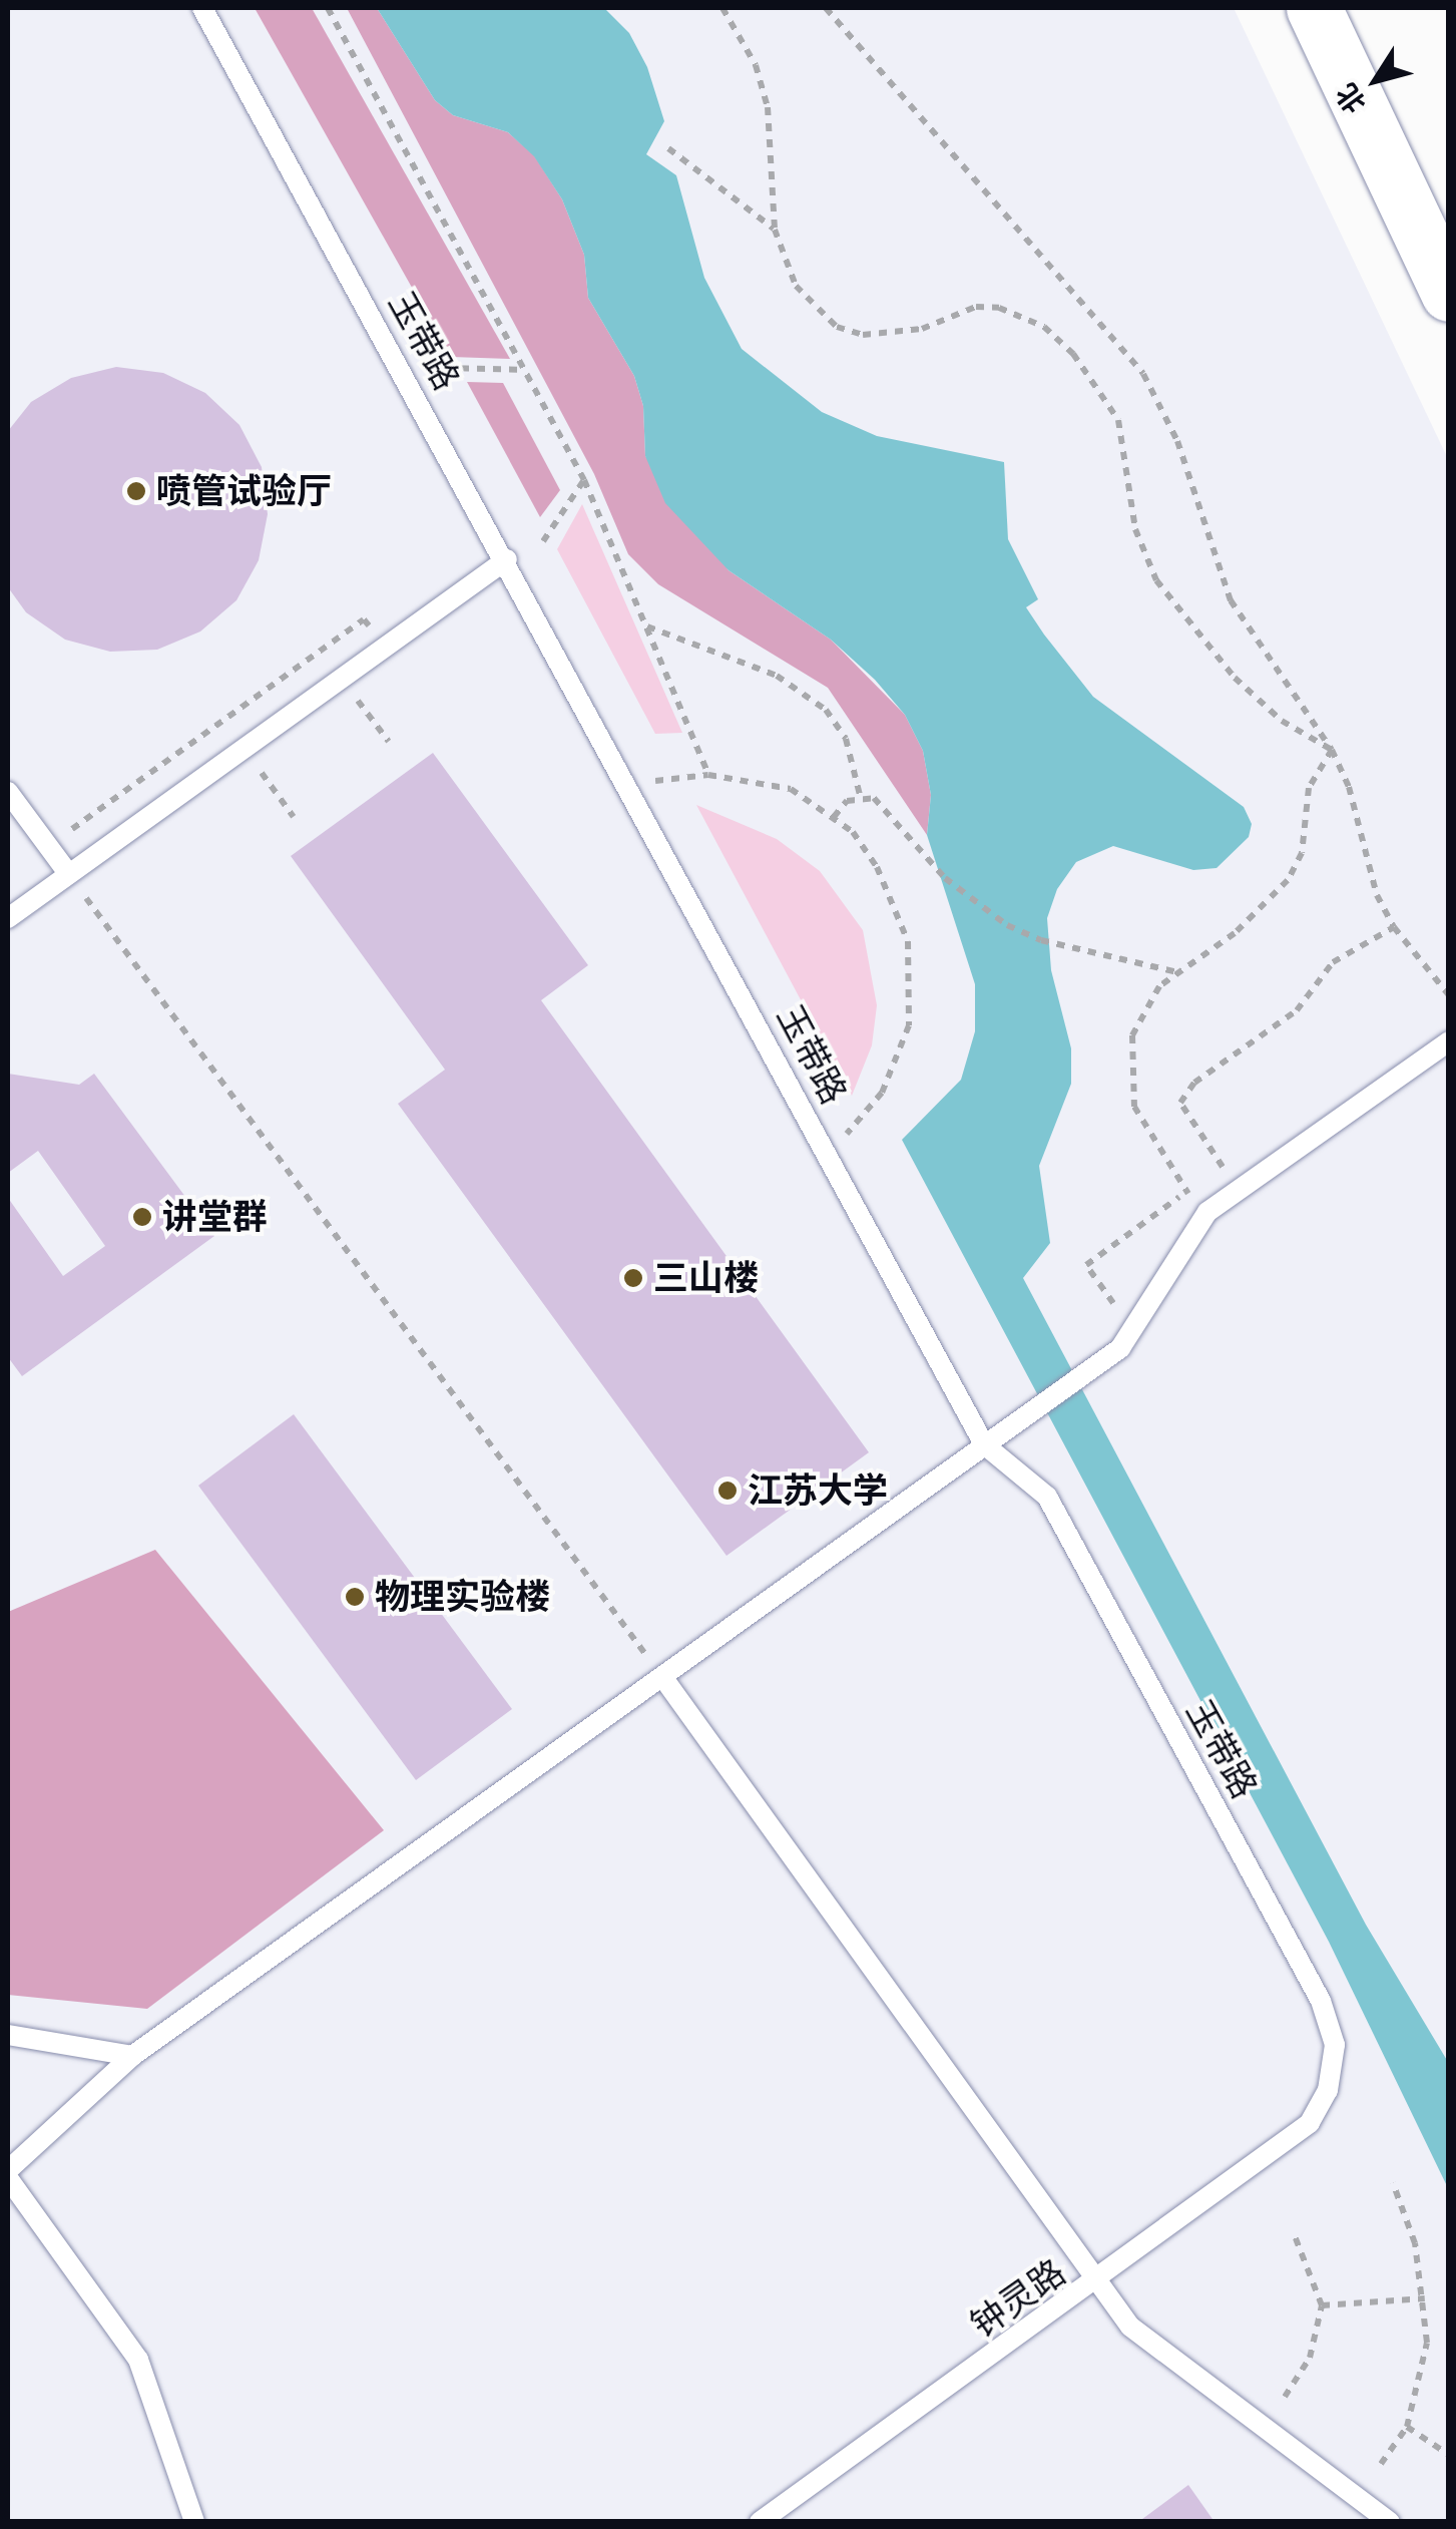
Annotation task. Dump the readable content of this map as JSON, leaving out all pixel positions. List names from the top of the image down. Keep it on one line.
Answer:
{"streets":{"lane":["玉带路","钟灵路"]},"crossings":[["玉带路","钟灵路"]],"places":["喷管试验厅","讲堂群","三山楼","江苏大学","物理实验楼"],"north":"bottom left"}
